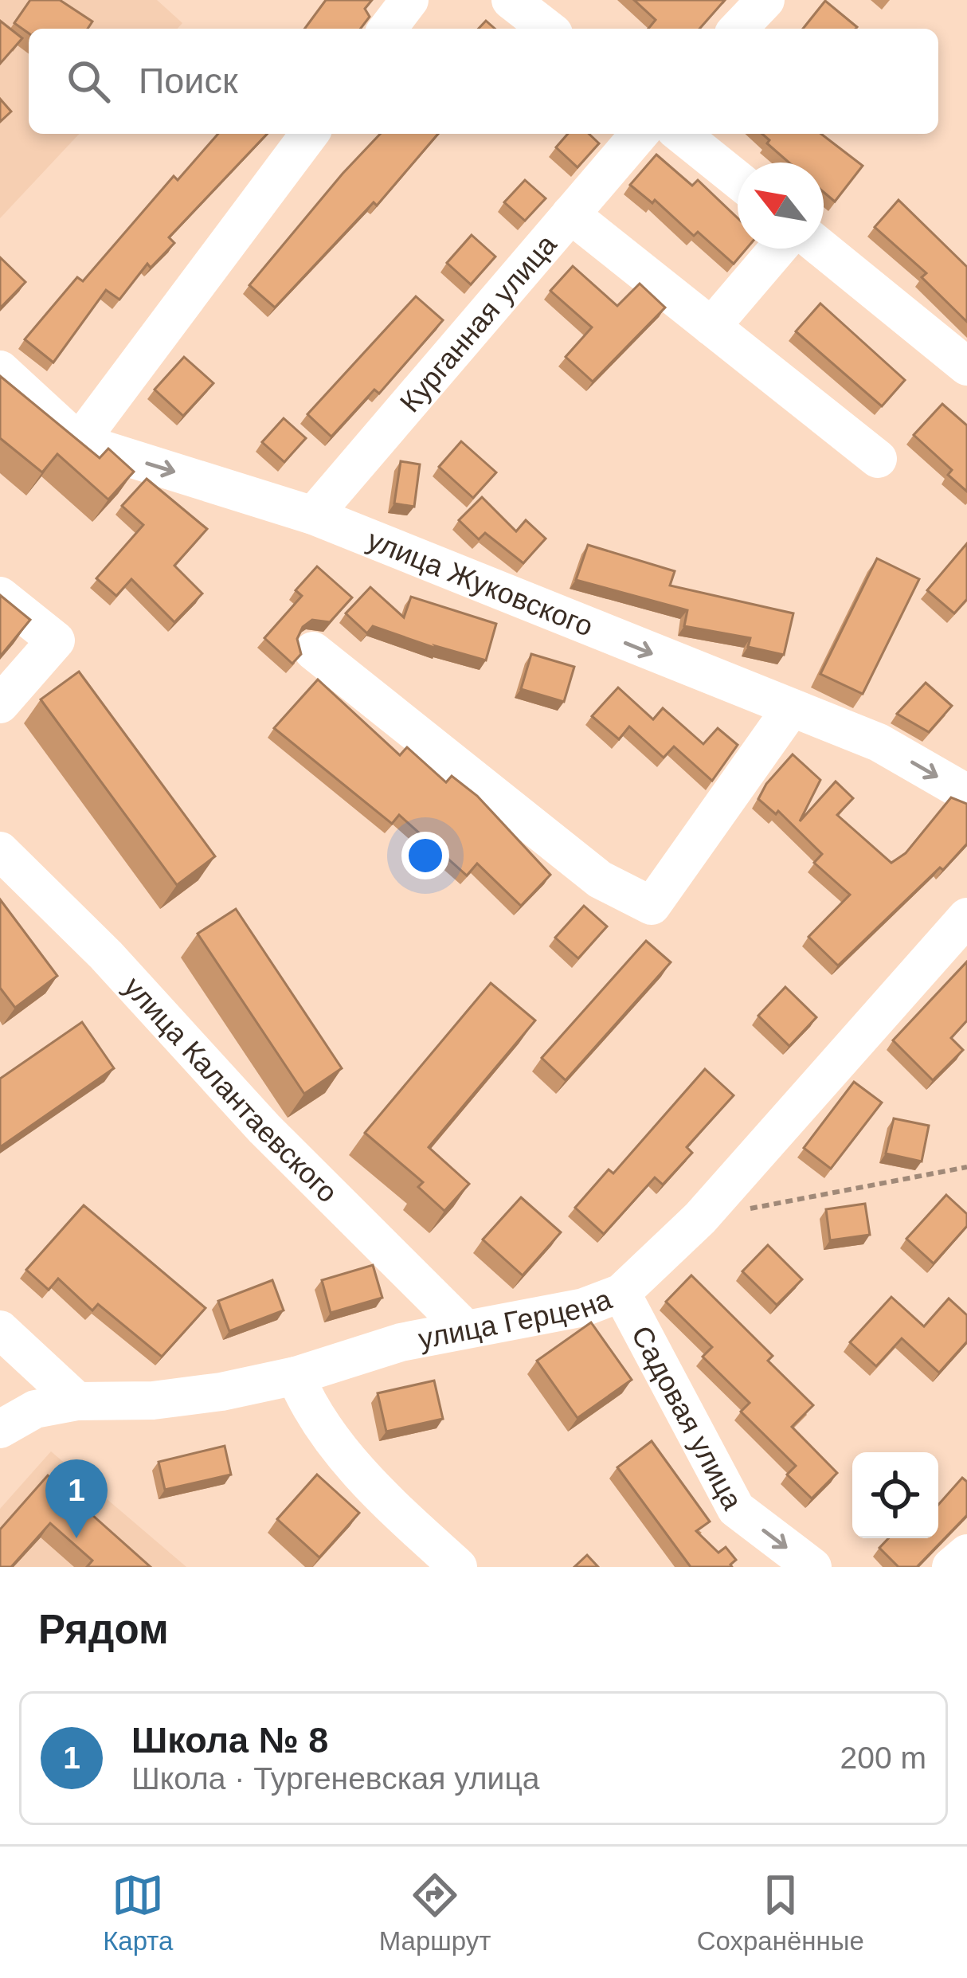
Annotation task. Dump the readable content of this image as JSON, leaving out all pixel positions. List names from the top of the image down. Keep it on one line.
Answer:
{"streets":{"street":["Курганная улица","улица Жуковского","улица Калантаевского","улица Герцена","Садовая улица"]},"crossings":[["Курганная улица","улица Жуковского"],["улица Калантаевского","улица Герцена"],["улица Герцена","Садовая улица"]],"one_way":["улица Жуковского"],"north":"top left","page":{"search":"Поиск","pins":"1","heading":"Рядом","list":[{"mark":"1","name":"Школа № 8","note":"Школа · Тургеневская улица","value":"200 m"}],"nav":["Карта","Маршрут","Сохранённые"]}}
